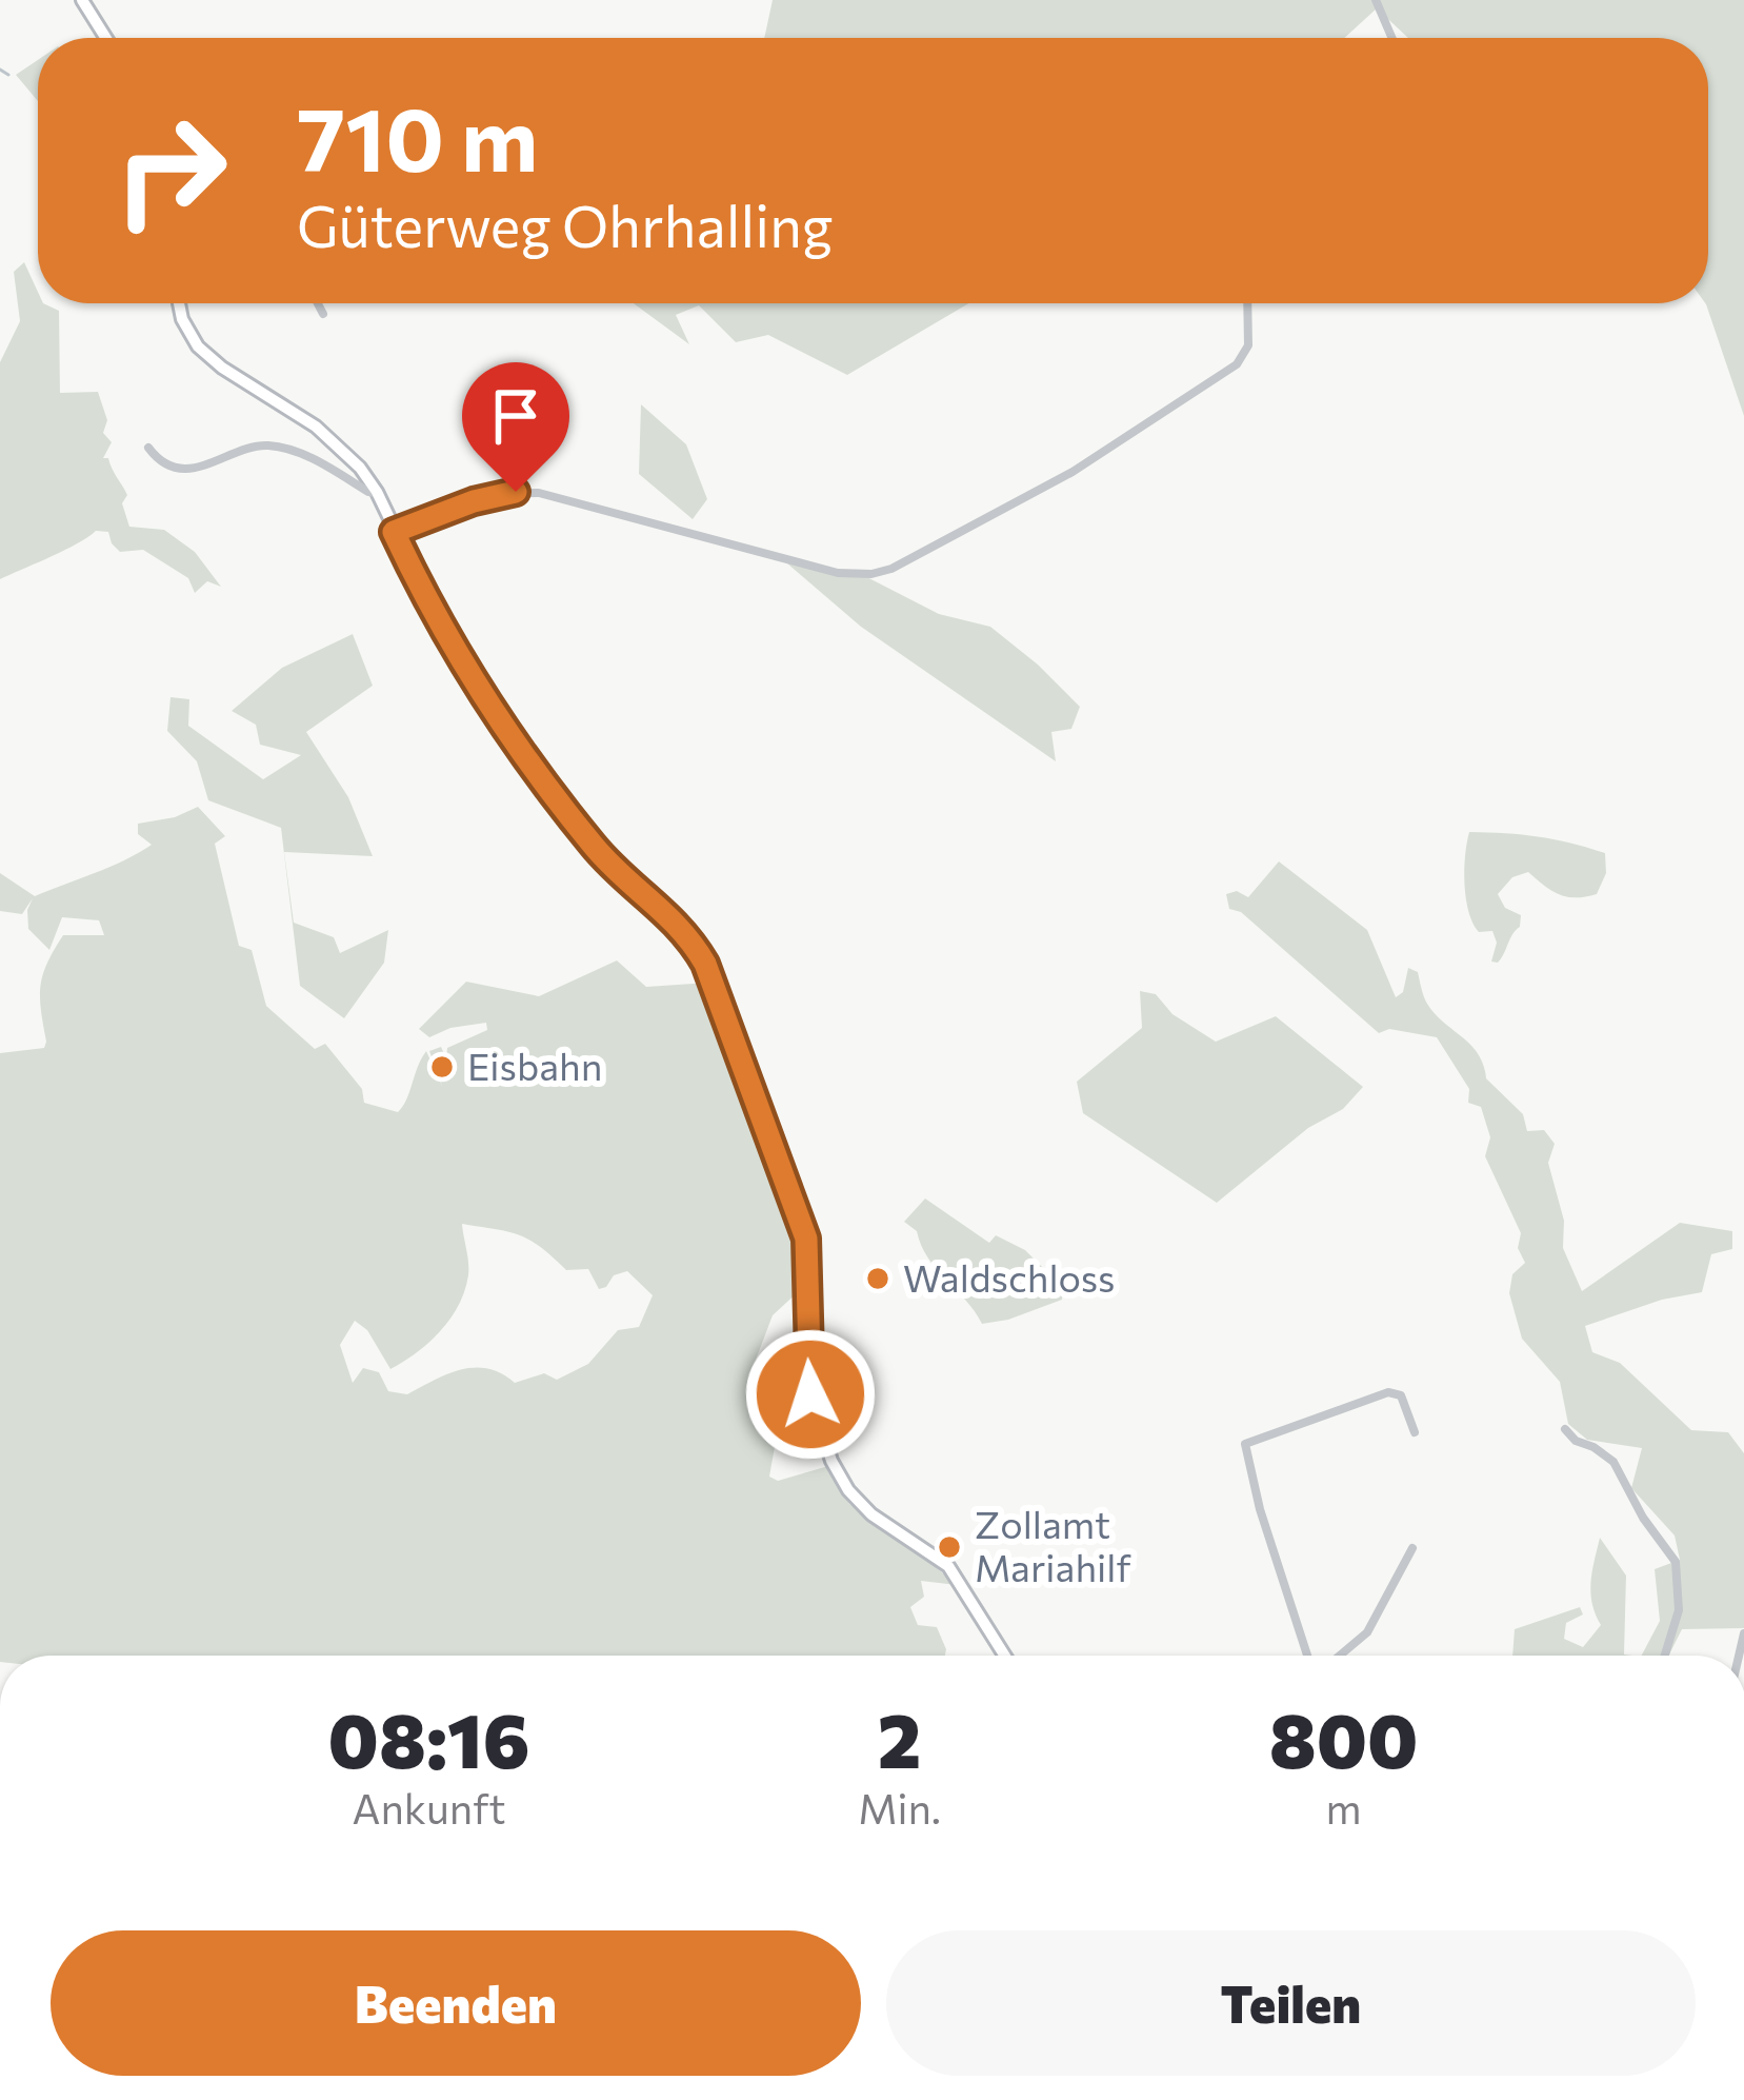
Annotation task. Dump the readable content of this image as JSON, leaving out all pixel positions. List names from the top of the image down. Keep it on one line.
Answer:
{"places":["Eisbahn","Waldschloss","Zollamt Mariahilf"],"page":{"turn":["710 m","Güterweg Ohrhalling"],"eta":["08:16","Ankunft","2","Min.","800","m"],"buttons":["Beenden","Teilen"]}}
